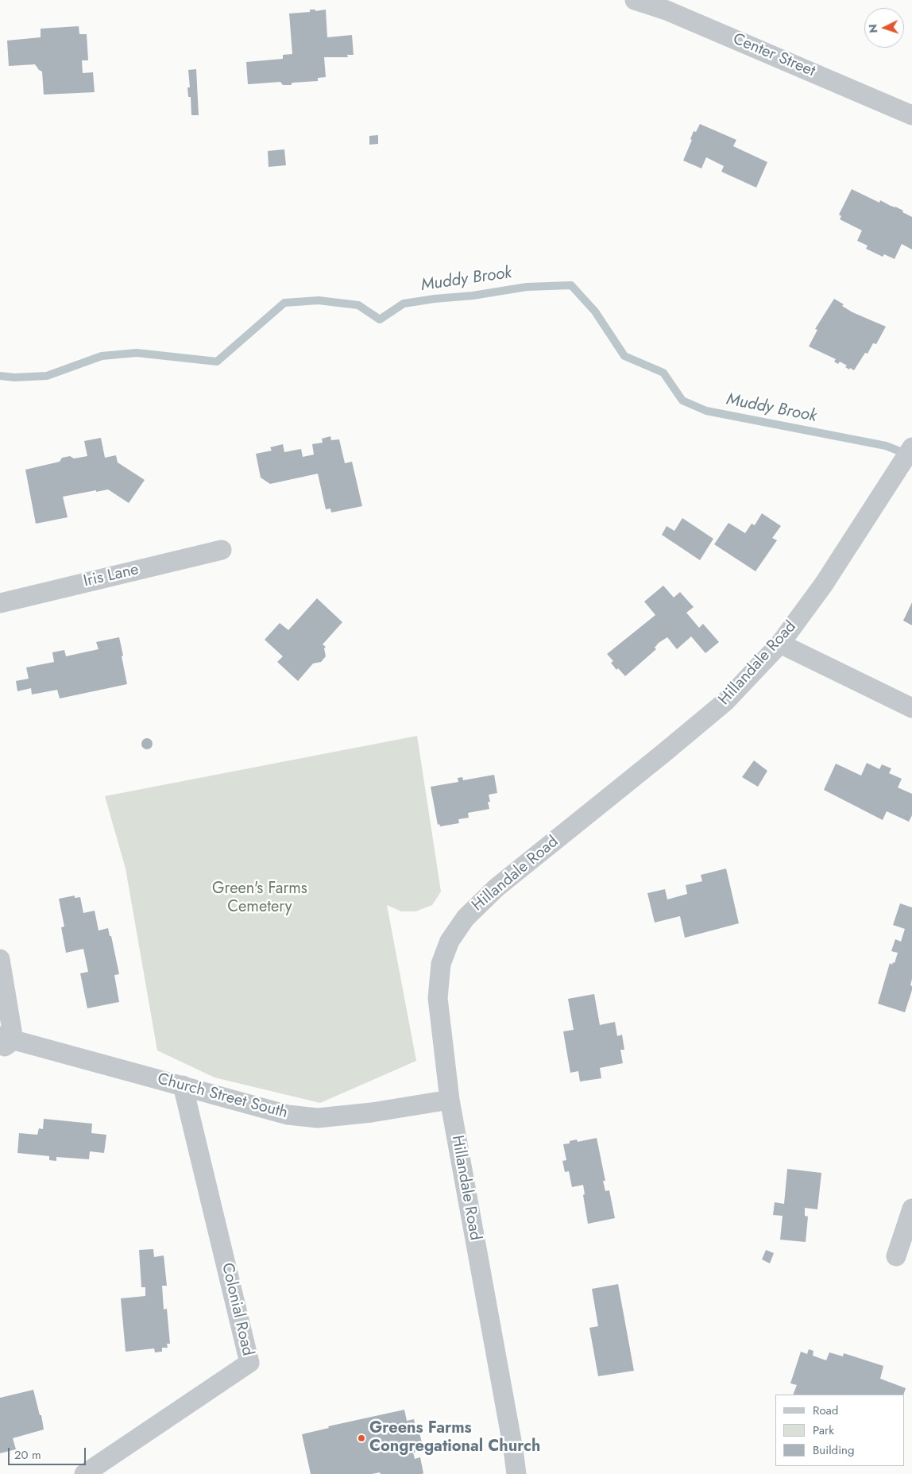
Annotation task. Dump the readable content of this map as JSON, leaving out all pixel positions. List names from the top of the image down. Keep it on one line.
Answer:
{"streets":{"street":["Center Street","Iris Lane","Hillandale Road","Church Street South","Colonial Road"]},"crossings":[["Hillandale Road","Church Street South"],["Church Street South","Colonial Road"]],"water":["Muddy Brook"],"parks":["Green's Farms Cemetery"],"places":["Greens Farms Congregational Church"],"legend":["Road","Park","Building"],"scale_bar":"20 m","north":"left"}
